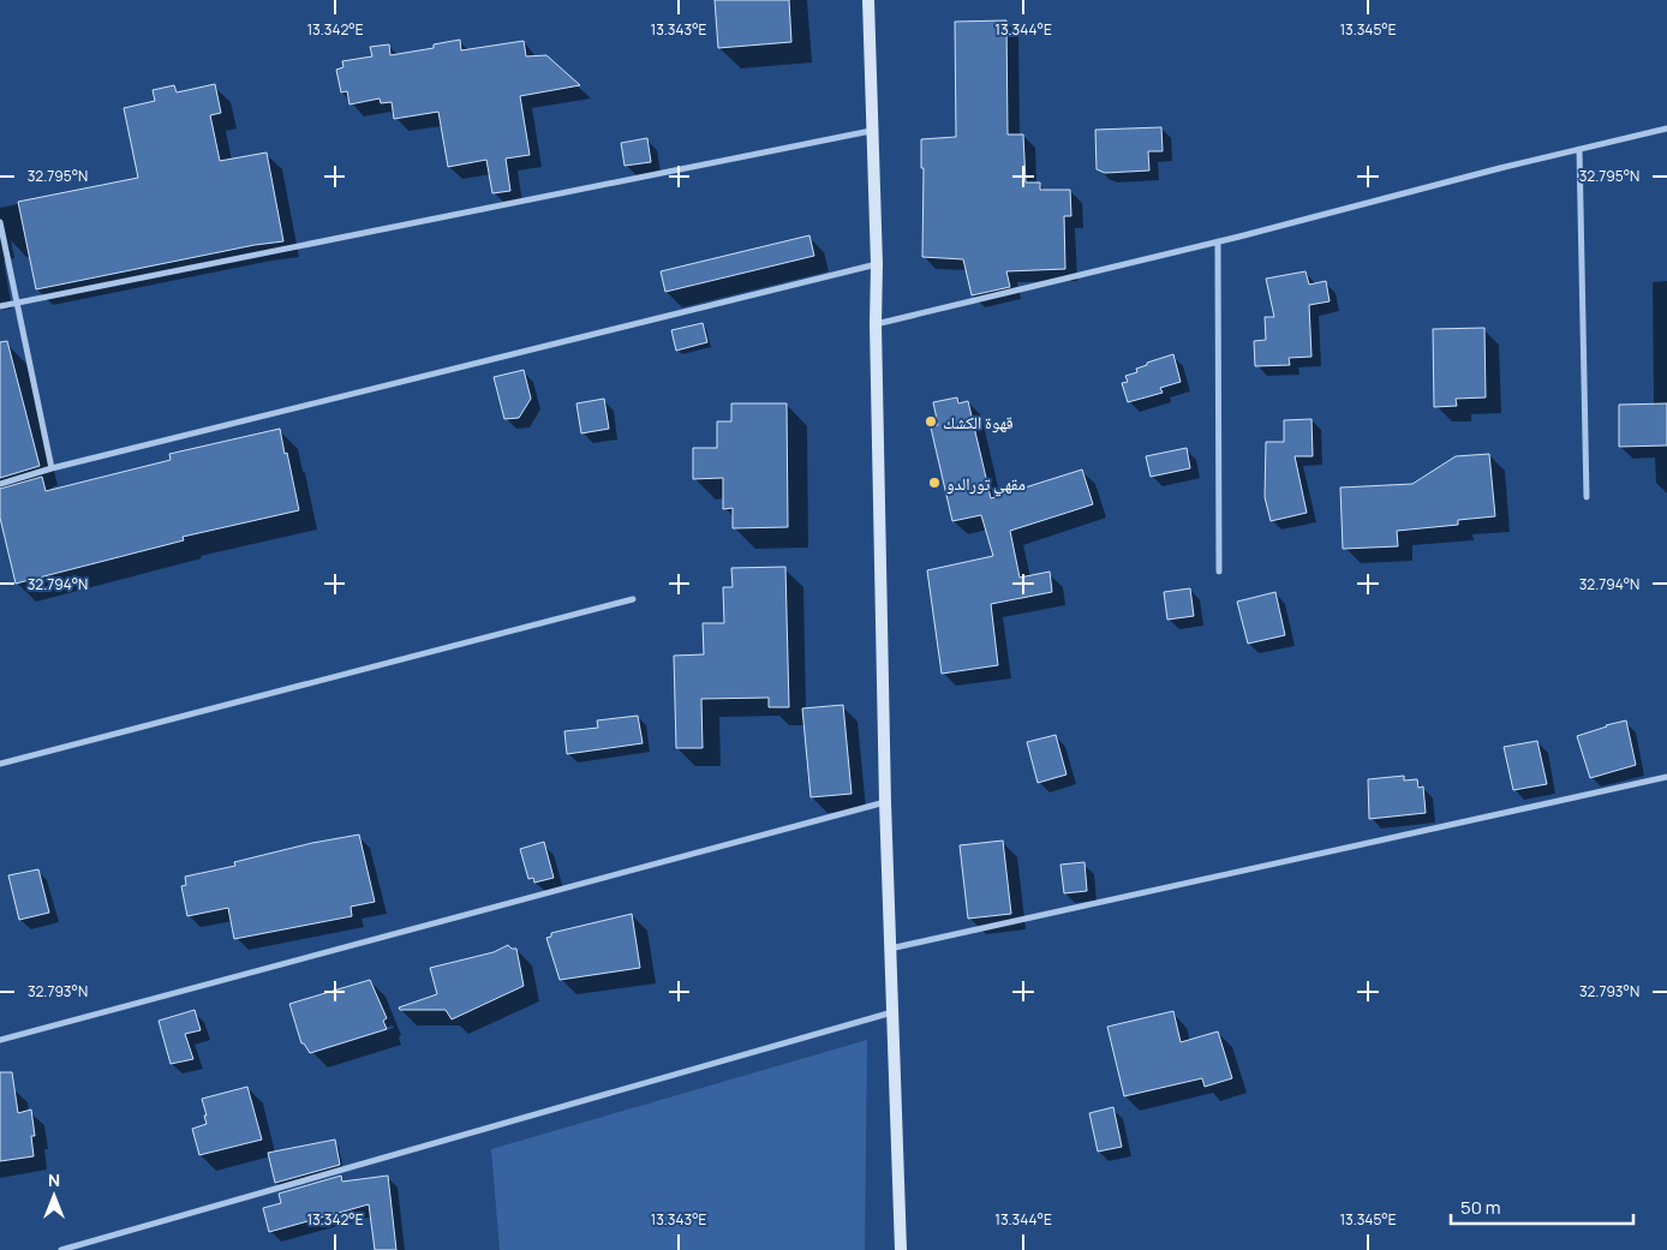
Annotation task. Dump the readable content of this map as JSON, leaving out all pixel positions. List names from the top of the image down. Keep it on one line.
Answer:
{"places":["قهوة الكشك","مقهي تورالدو"],"scale_bar":"50 m","north":"top","coordinates":["13.342°E","13.343°E","13.344°E","13.345°E","32.795°N","32.794°N","32.793°N"]}
